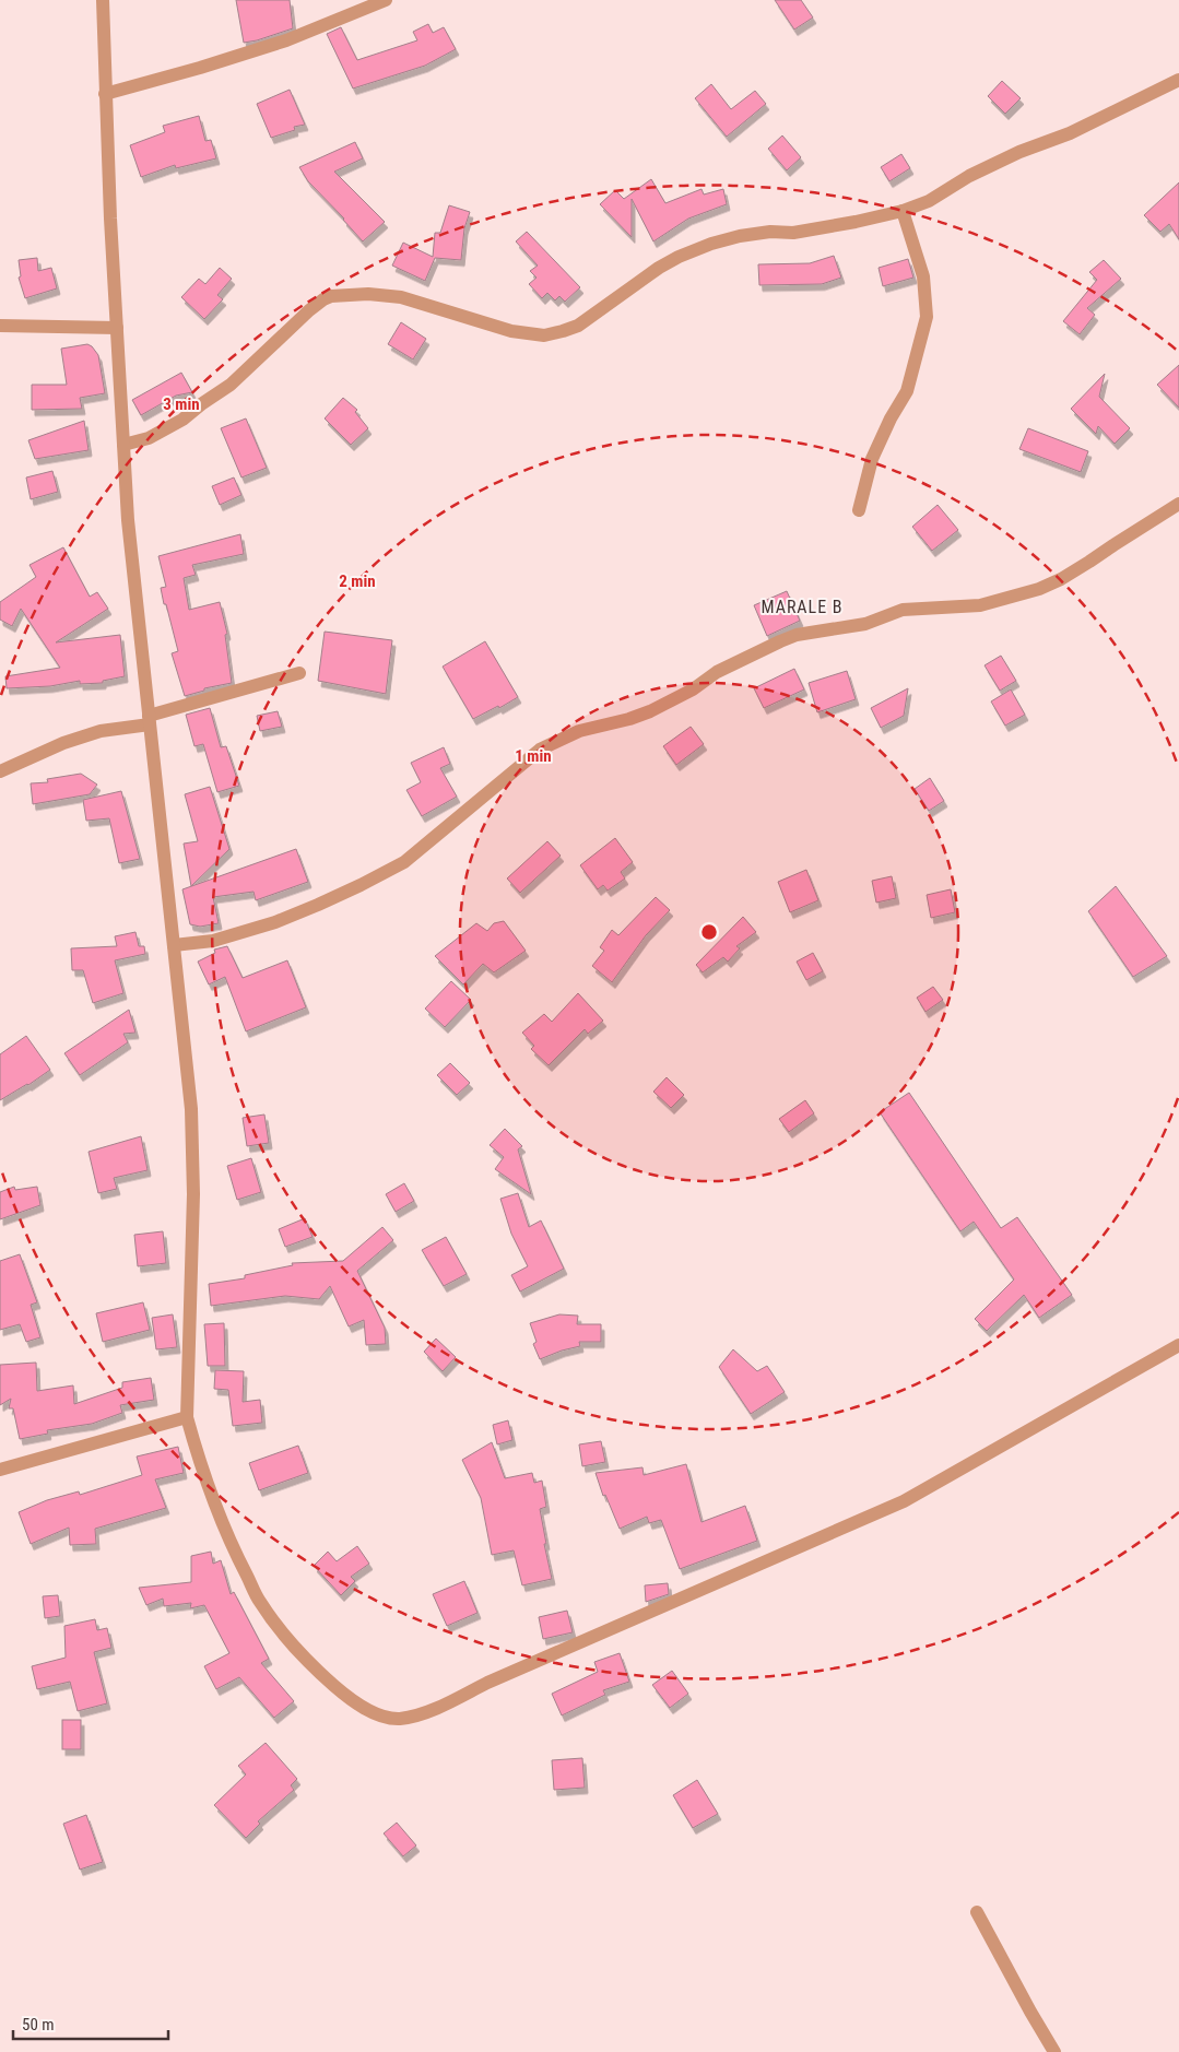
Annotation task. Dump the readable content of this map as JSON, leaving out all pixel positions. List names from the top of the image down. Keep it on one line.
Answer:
{"districts":["MARALE B"],"scale_bar":"50 m","rings":["3 min","2 min","1 min"]}
